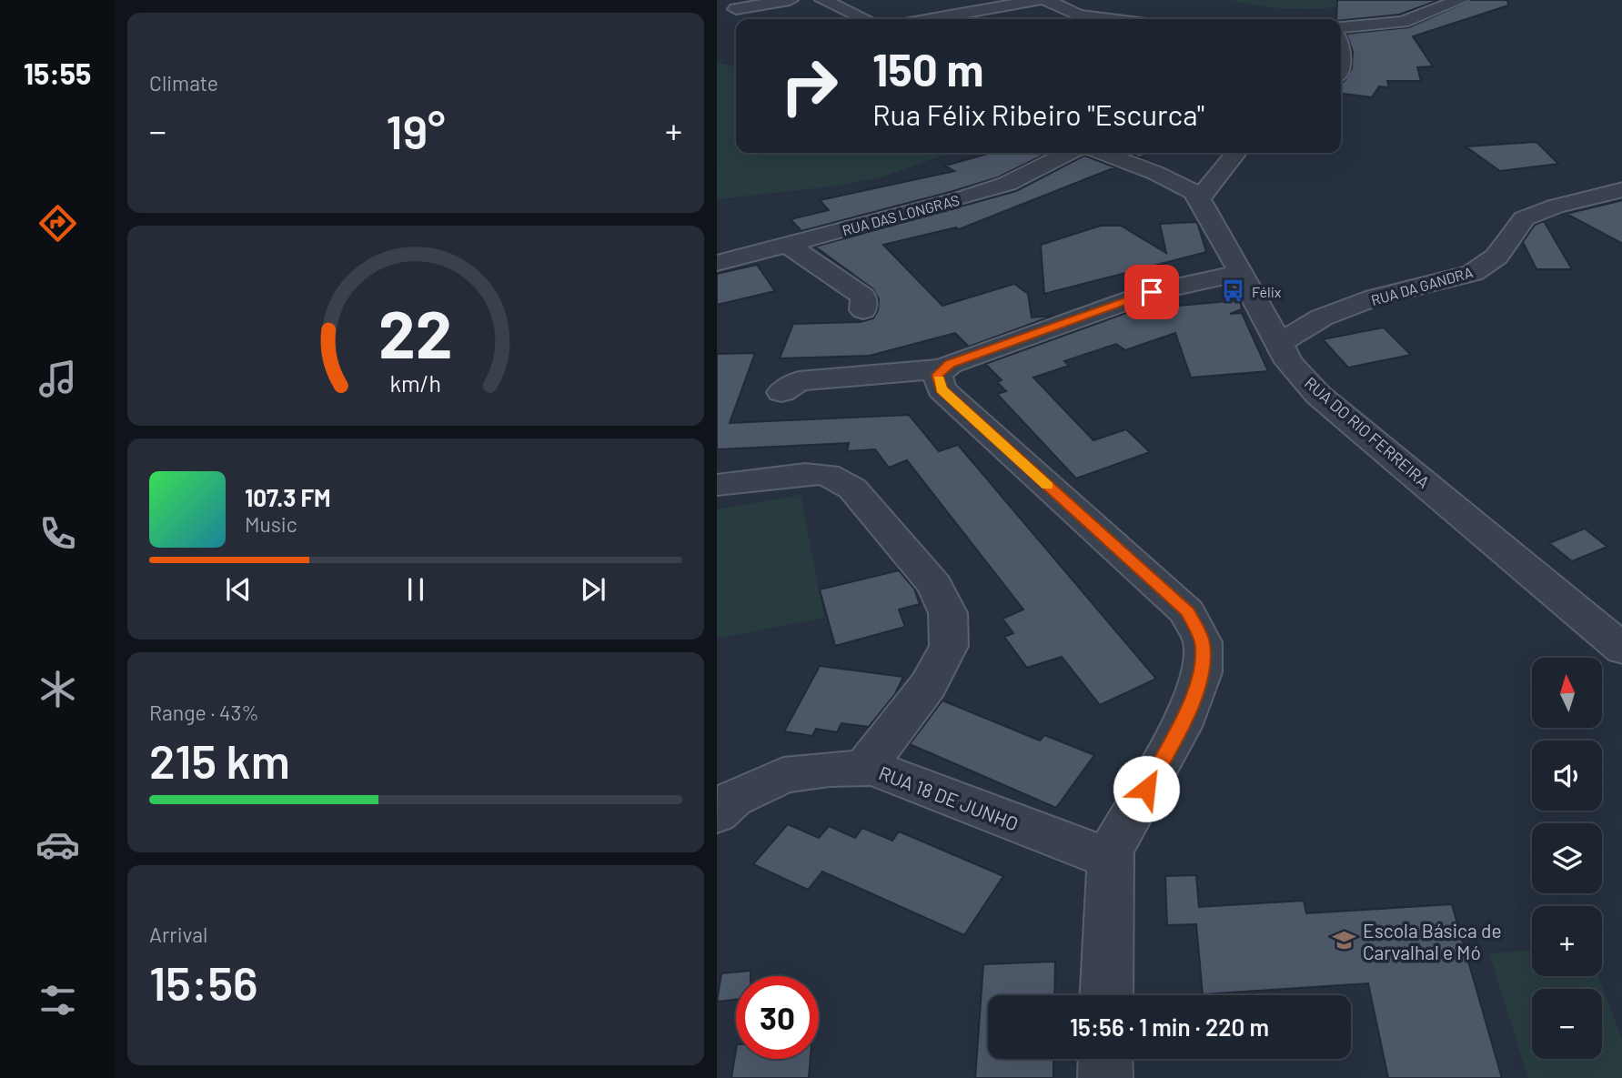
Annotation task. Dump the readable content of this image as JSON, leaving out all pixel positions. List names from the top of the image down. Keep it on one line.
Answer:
{"streets":{"street":["RUA DAS LONGRAS","RUA DA GANDRA","RUA DO RIO FERREIRA","RUA 18 DE JUNHO"]},"crossings":[["RUA DA GANDRA","RUA DO RIO FERREIRA"]],"places":{"bus stop":["Félix"],"school or university":["Escola Básica de Carvalhal e Mó"]},"north":"top","page":{"tabs":"15:55","tile":["Climate",["Range · 43%","215 km"],["Arrival","15:56"]],"turn":["150 m","Rua Félix Ribeiro \"Escurca\""],"heat":["−","19°","+"],"song":["107.3 FM","Music"],"map_buttons":["+","−"],"limit":"30","trip":"15:56 · 1 min · 220 m","gauge":["22","km/h"]}}
